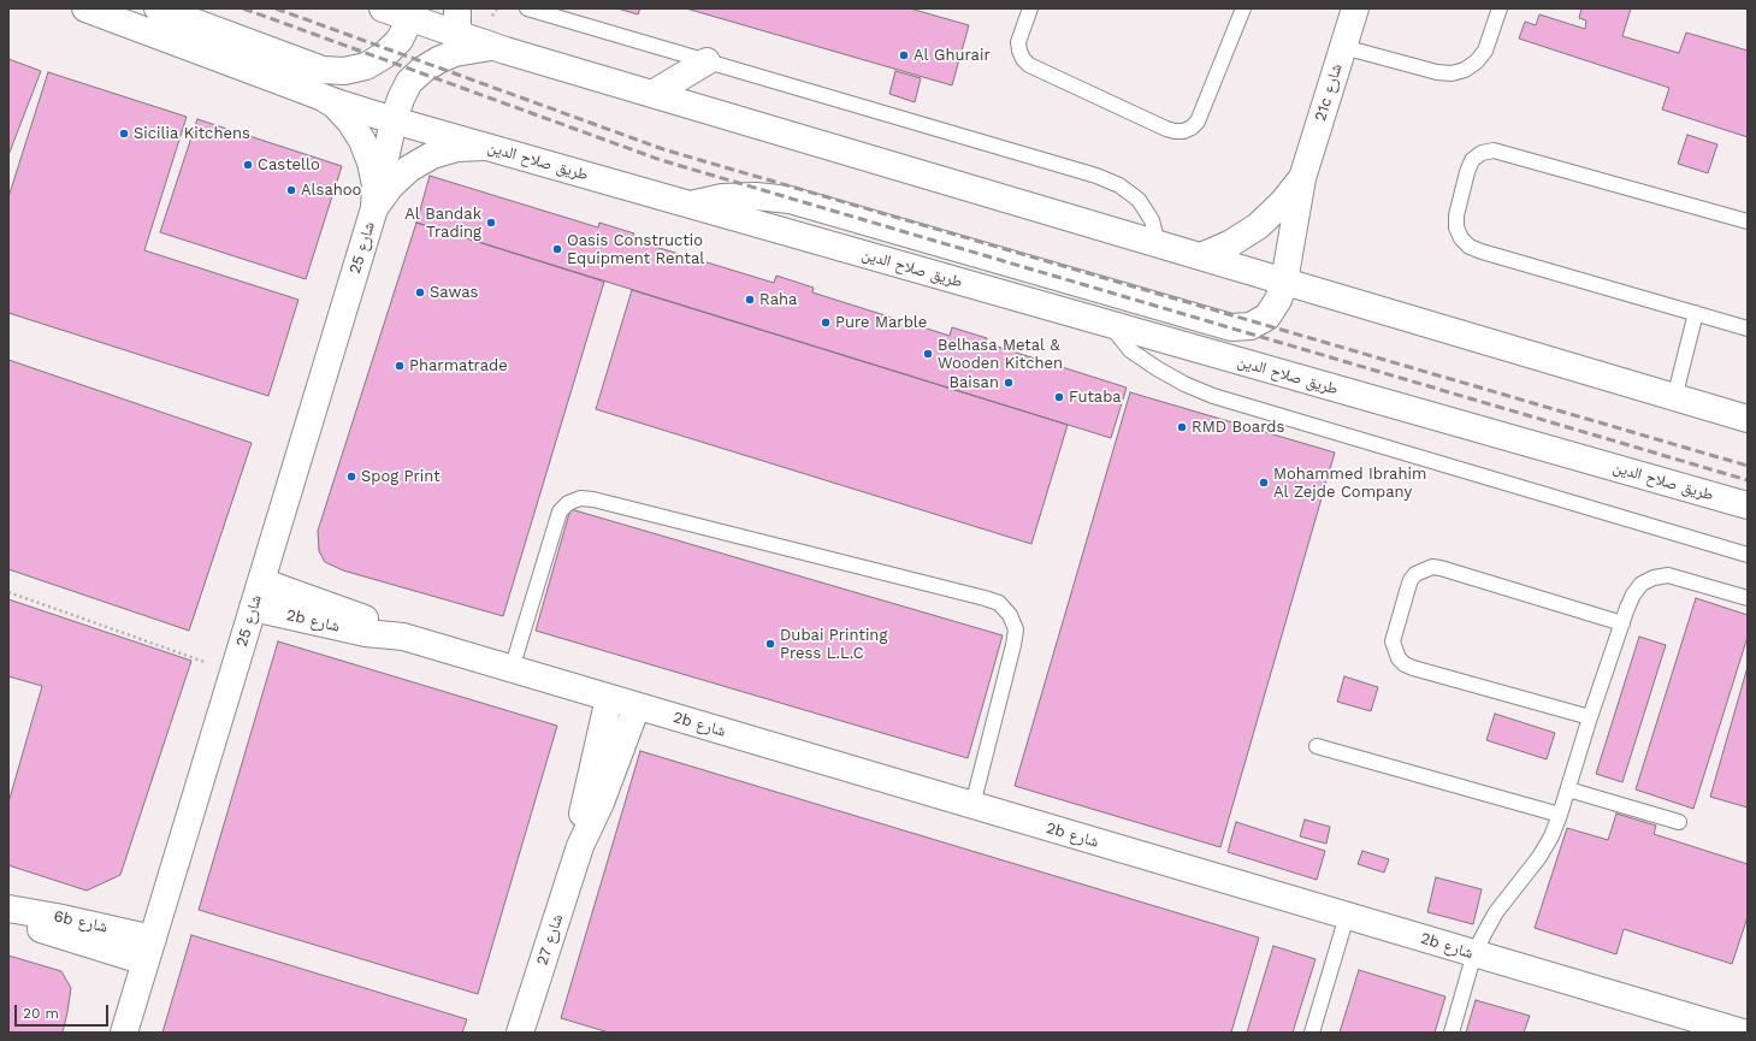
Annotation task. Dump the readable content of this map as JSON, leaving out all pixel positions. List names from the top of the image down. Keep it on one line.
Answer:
{"streets":{"main road":["21c شارع","طريق صلاح الدين","شارع 25","2b شارع","6b شارع","شارع 27"]},"crossings":[["21c شارع","طريق صلاح الدين"],["طريق صلاح الدين","شارع 25"],["شارع 25","2b شارع"],["شارع 25","6b شارع"],["2b شارع","شارع 27"]],"places":["Al Ghurair","Sicilia Kitchens","Castello","Alsahoo","Al Bandak Trading","Oasis Constructio Equipment Rental","Sawas","Raha","Pure Marble","Belhasa Metal & Wooden Kitchen","Pharmatrade","Baisan","Futaba","RMD Boards","Spog Print","Mohammed Ibrahim Al Zejde Company","Dubai Printing Press L.L.C"],"scale_bar":"20 m"}
